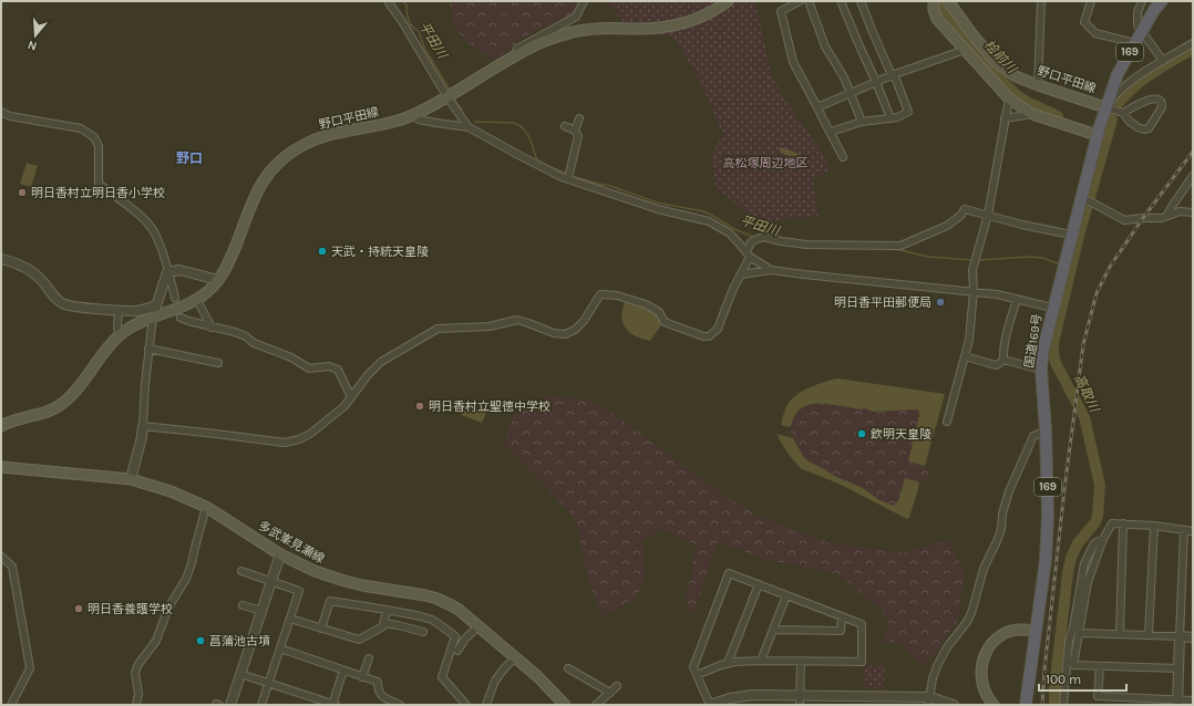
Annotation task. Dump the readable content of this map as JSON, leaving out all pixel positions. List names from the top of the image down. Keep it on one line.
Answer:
{"streets":{"highway":["169","国道169号"],"main road":["野口平田線","多武峯見瀬線"]},"crossings":[["野口平田線","国道169号"]],"districts":["野口"],"water":["平田川","桧前川","高取川"],"parks":["高松塚周辺地区"],"places":["明日香村立明日香小学校","天武・持統天皇陵","明日香平田郵便局","明日香村立聖徳中学校","欽明天皇陵","明日香養護学校","菖蒲池古墳"],"scale_bar":"100 m","north":"bottom"}
